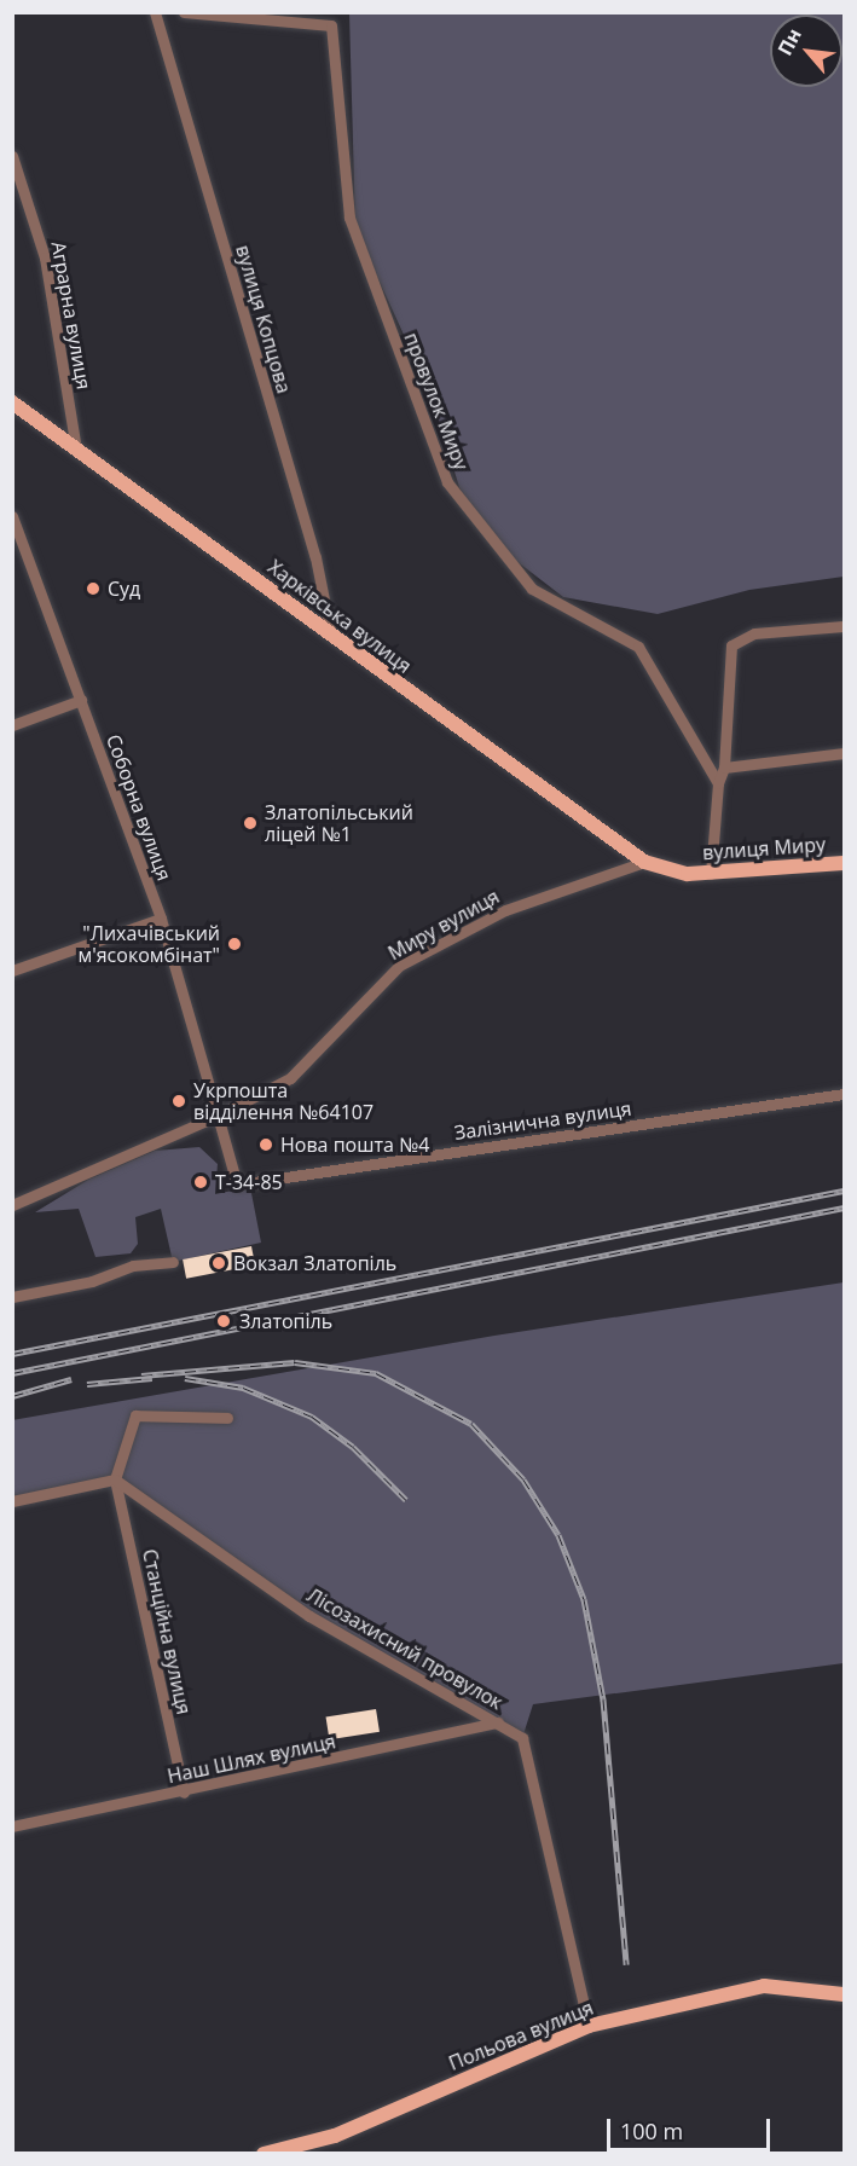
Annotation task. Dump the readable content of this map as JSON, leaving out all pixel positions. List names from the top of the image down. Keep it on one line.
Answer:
{"streets":{"main road":["Харківська вулиця","вулиця Миру","Польова вулиця"],"street":["Аграрна вулиця","вулиця Копцова","провулок Миру","Соборна вулиця","Миру вулиця","Залізнична вулиця","Станційна вулиця","Лісозахисний провулок","Наш Шлях вулиця"]},"crossings":[["Аграрна вулиця","Харківська вулиця"],["вулиця Копцова","Харківська вулиця"],["Харківська вулиця","вулиця Миру"],["Харківська вулиця","Миру вулиця"],["Соборна вулиця","Миру вулиця"],["Соборна вулиця","Залізнична вулиця"],["вулиця Миру","Миру вулиця"],["Миру вулиця","Залізнична вулиця"],["Станційна вулиця","Лісозахисний провулок"],["Станційна вулиця","Наш Шлях вулиця"],["Лісозахисний провулок","Наш Шлях вулиця"],["Лісозахисний провулок","Польова вулиця"]],"places":["Суд","Златопільський ліцей №1","\"Лихачівський м'ясокомбінат\"","Укрпошта відділення №64107","Нова пошта №4","Т-34-85","Вокзал Златопіль","Златопіль"],"scale_bar":"100 m","north":"top left"}
